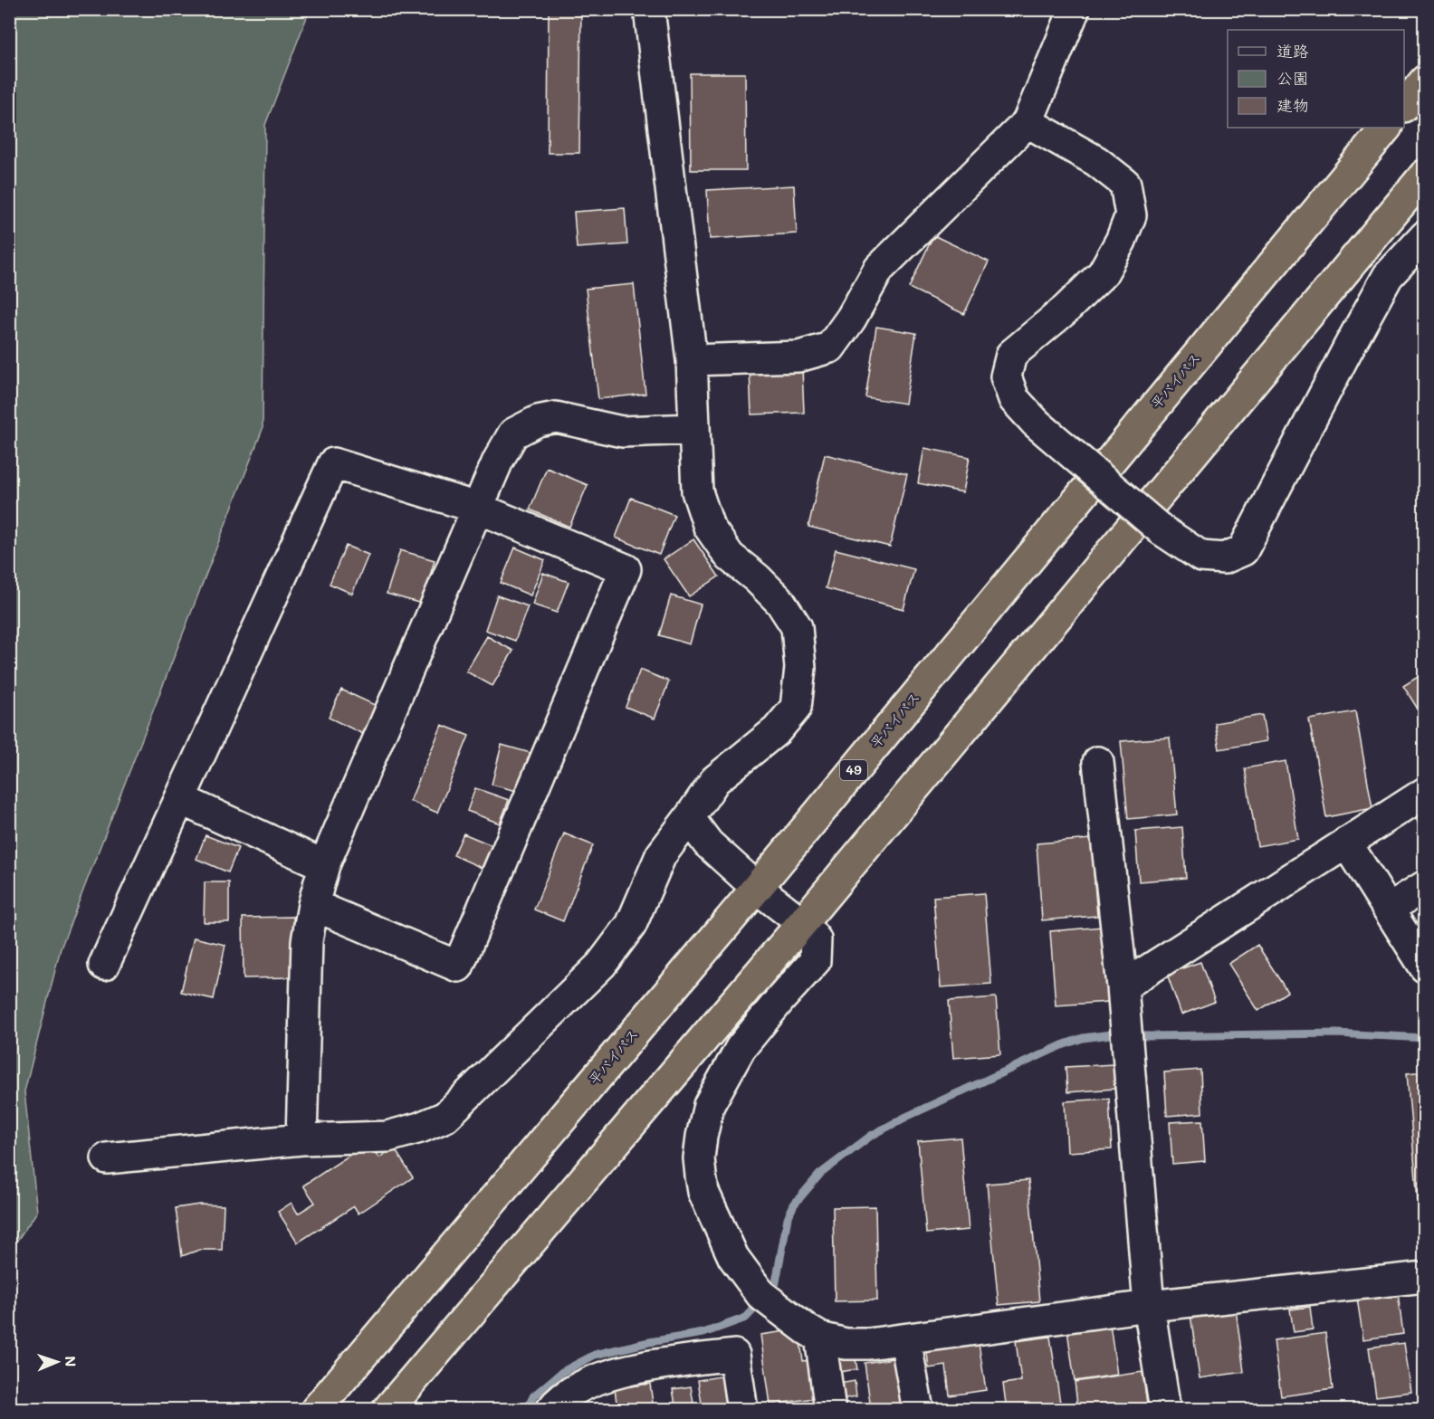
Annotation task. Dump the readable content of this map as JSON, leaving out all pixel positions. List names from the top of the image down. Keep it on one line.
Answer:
{"streets":{"highway":["平バイパス","49"]},"legend":["道路","公園","建物"],"north":"right"}
